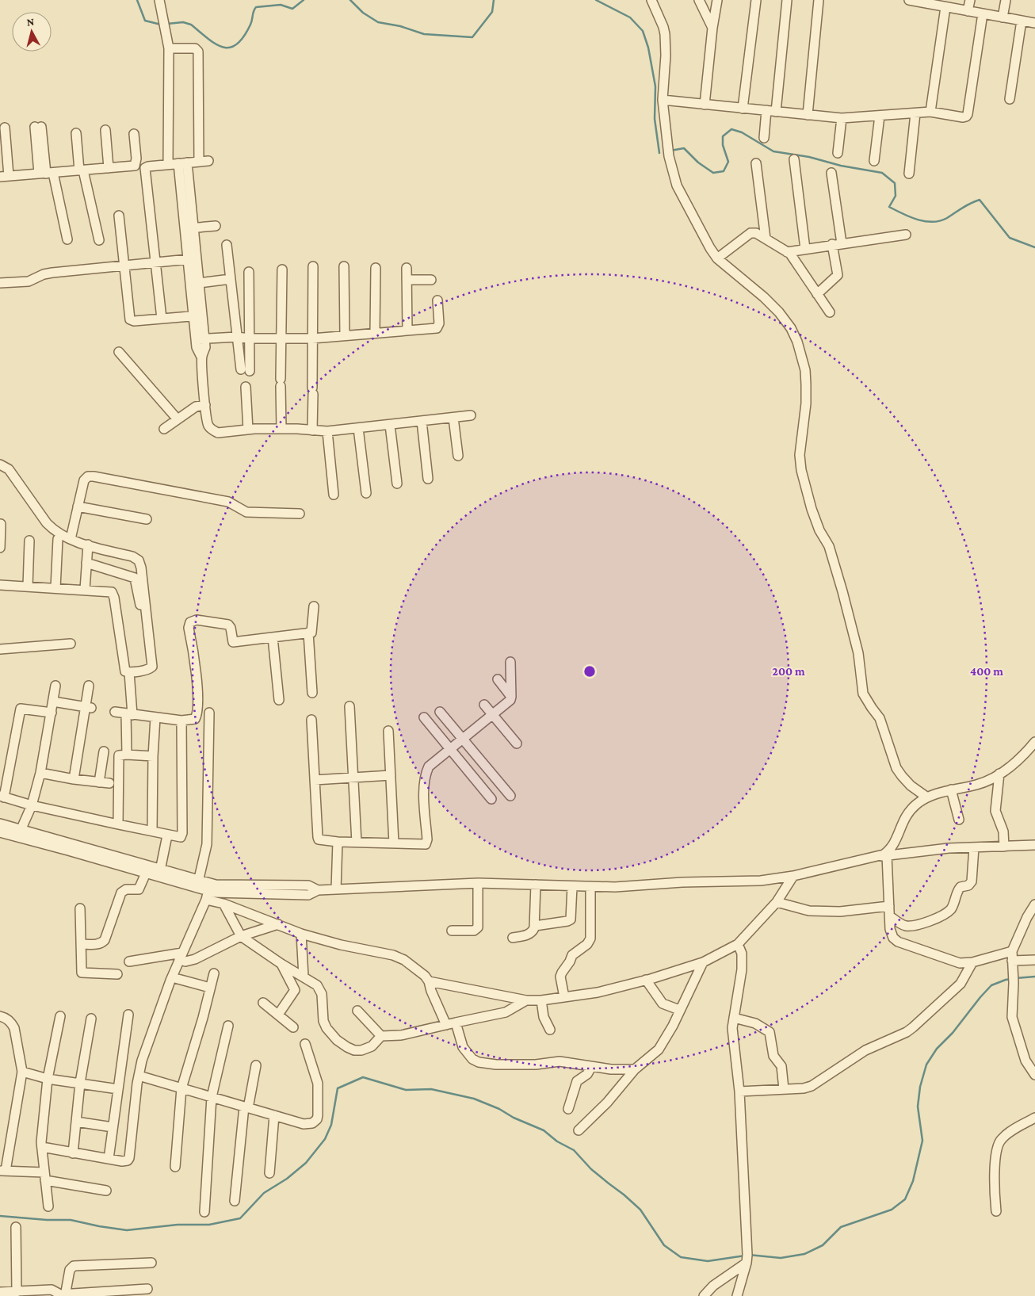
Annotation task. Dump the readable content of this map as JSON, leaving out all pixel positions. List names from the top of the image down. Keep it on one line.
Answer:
{"north":"top","rings":["200 m","400 m"]}
